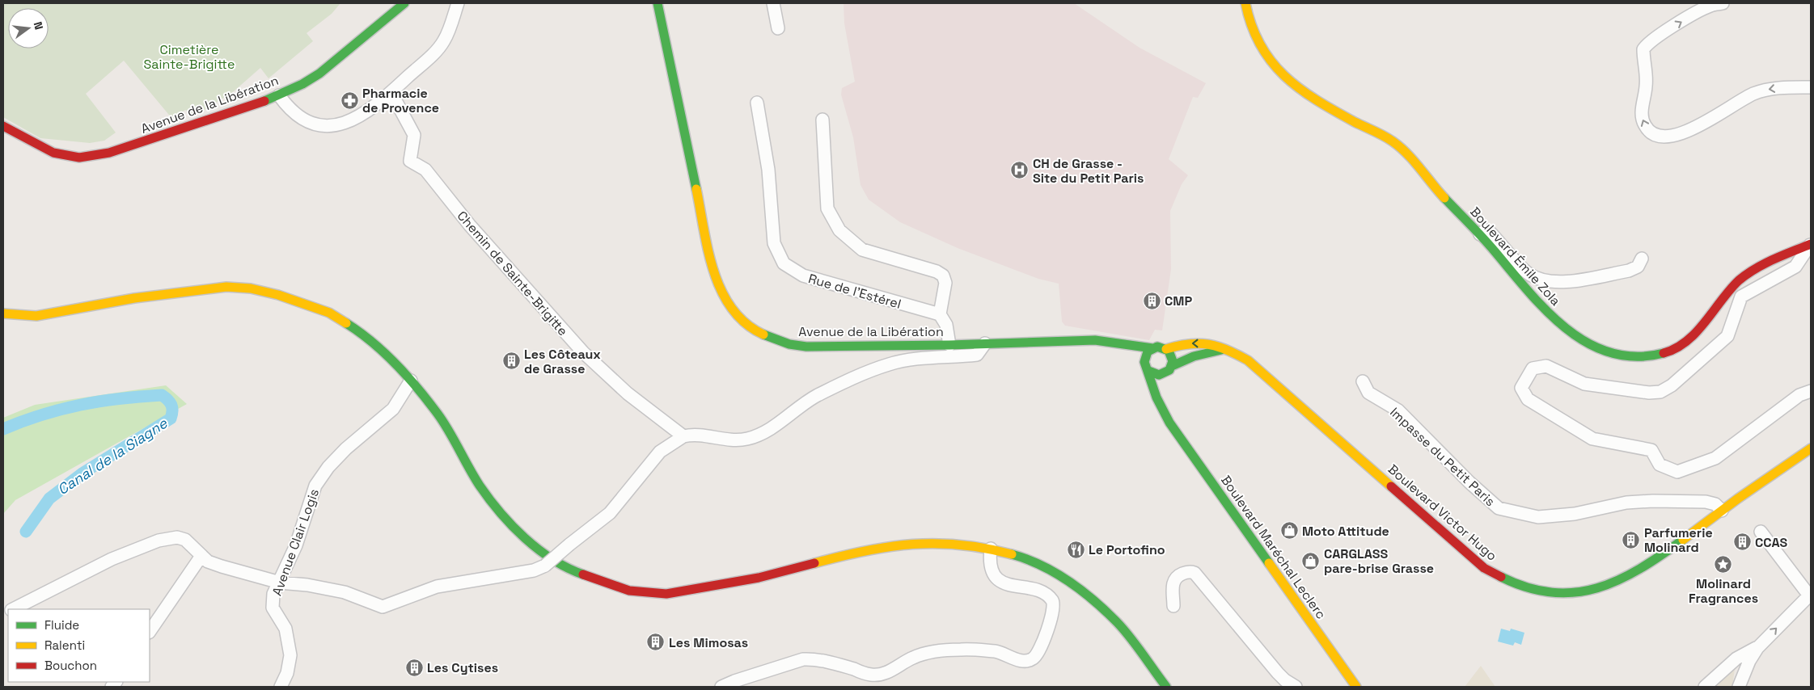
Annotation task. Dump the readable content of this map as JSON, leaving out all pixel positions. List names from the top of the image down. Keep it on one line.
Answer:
{"streets":{"main road":["Avenue de la Libération","Boulevard Émile Zola","Boulevard Victor Hugo","Boulevard Maréchal Leclerc"],"street":["Chemin de Sainte-Brigitte","Rue de l'Estérel","Impasse du Petit Paris","Avenue Clair Logis"]},"crossings":[["Avenue de la Libération","Boulevard Victor Hugo"],["Impasse du Petit Paris","Boulevard Victor Hugo"]],"water":["Canal de la Siagne"],"parks":["Cimetière Sainte-Brigitte"],"places":{"pharmacy":["Pharmacie de Provence"],"hospital":["CH de Grasse - Site du Petit Paris"],"building":["CMP","Les Côteaux de Grasse","Parfumerie Molinard","CCAS","Les Mimosas","Les Cytises"],"shop":["Moto Attitude","CARGLASS pare-brise Grasse"],"restaurant":["Le Portofino"],"place":["Molinard Fragrances"]},"legend":["Fluide","Ralenti","Bouchon"],"north":"right"}
